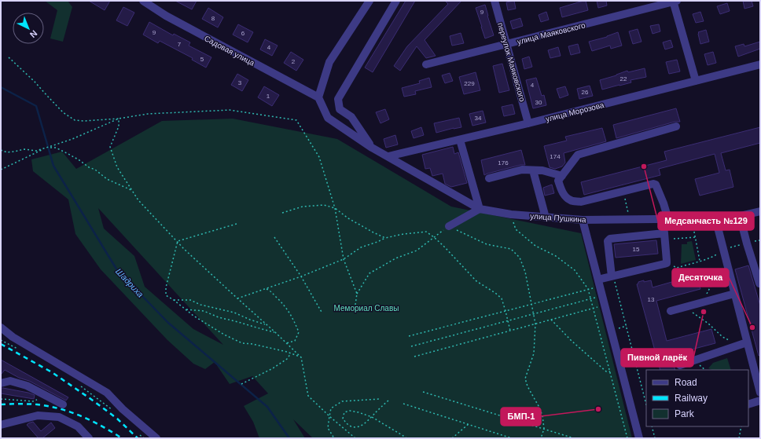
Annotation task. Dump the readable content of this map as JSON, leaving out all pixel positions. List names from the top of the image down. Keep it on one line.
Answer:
{"streets":{"street":["улица Маяковского","Садовая улица","переулок Маяковского","улица Морозова","улица Пушкина"]},"crossings":[["улица Маяковского","переулок Маяковского"],["Садовая улица","улица Пушкина"],["переулок Маяковского","улица Морозова"],["улица Морозова","улица Пушкина"]],"water":["Шадриха"],"parks":["Мемориал Славы"],"places":["Медсанчасть №129","Пивной ларёк","Десяточка","БМП-1"],"house_numbers":["9","8","9","6","7","4","5","2","22","3","229","4","26","1","30","34","174","176","15","13"],"legend":["Road","Railway","Park"],"north":"bottom right"}
